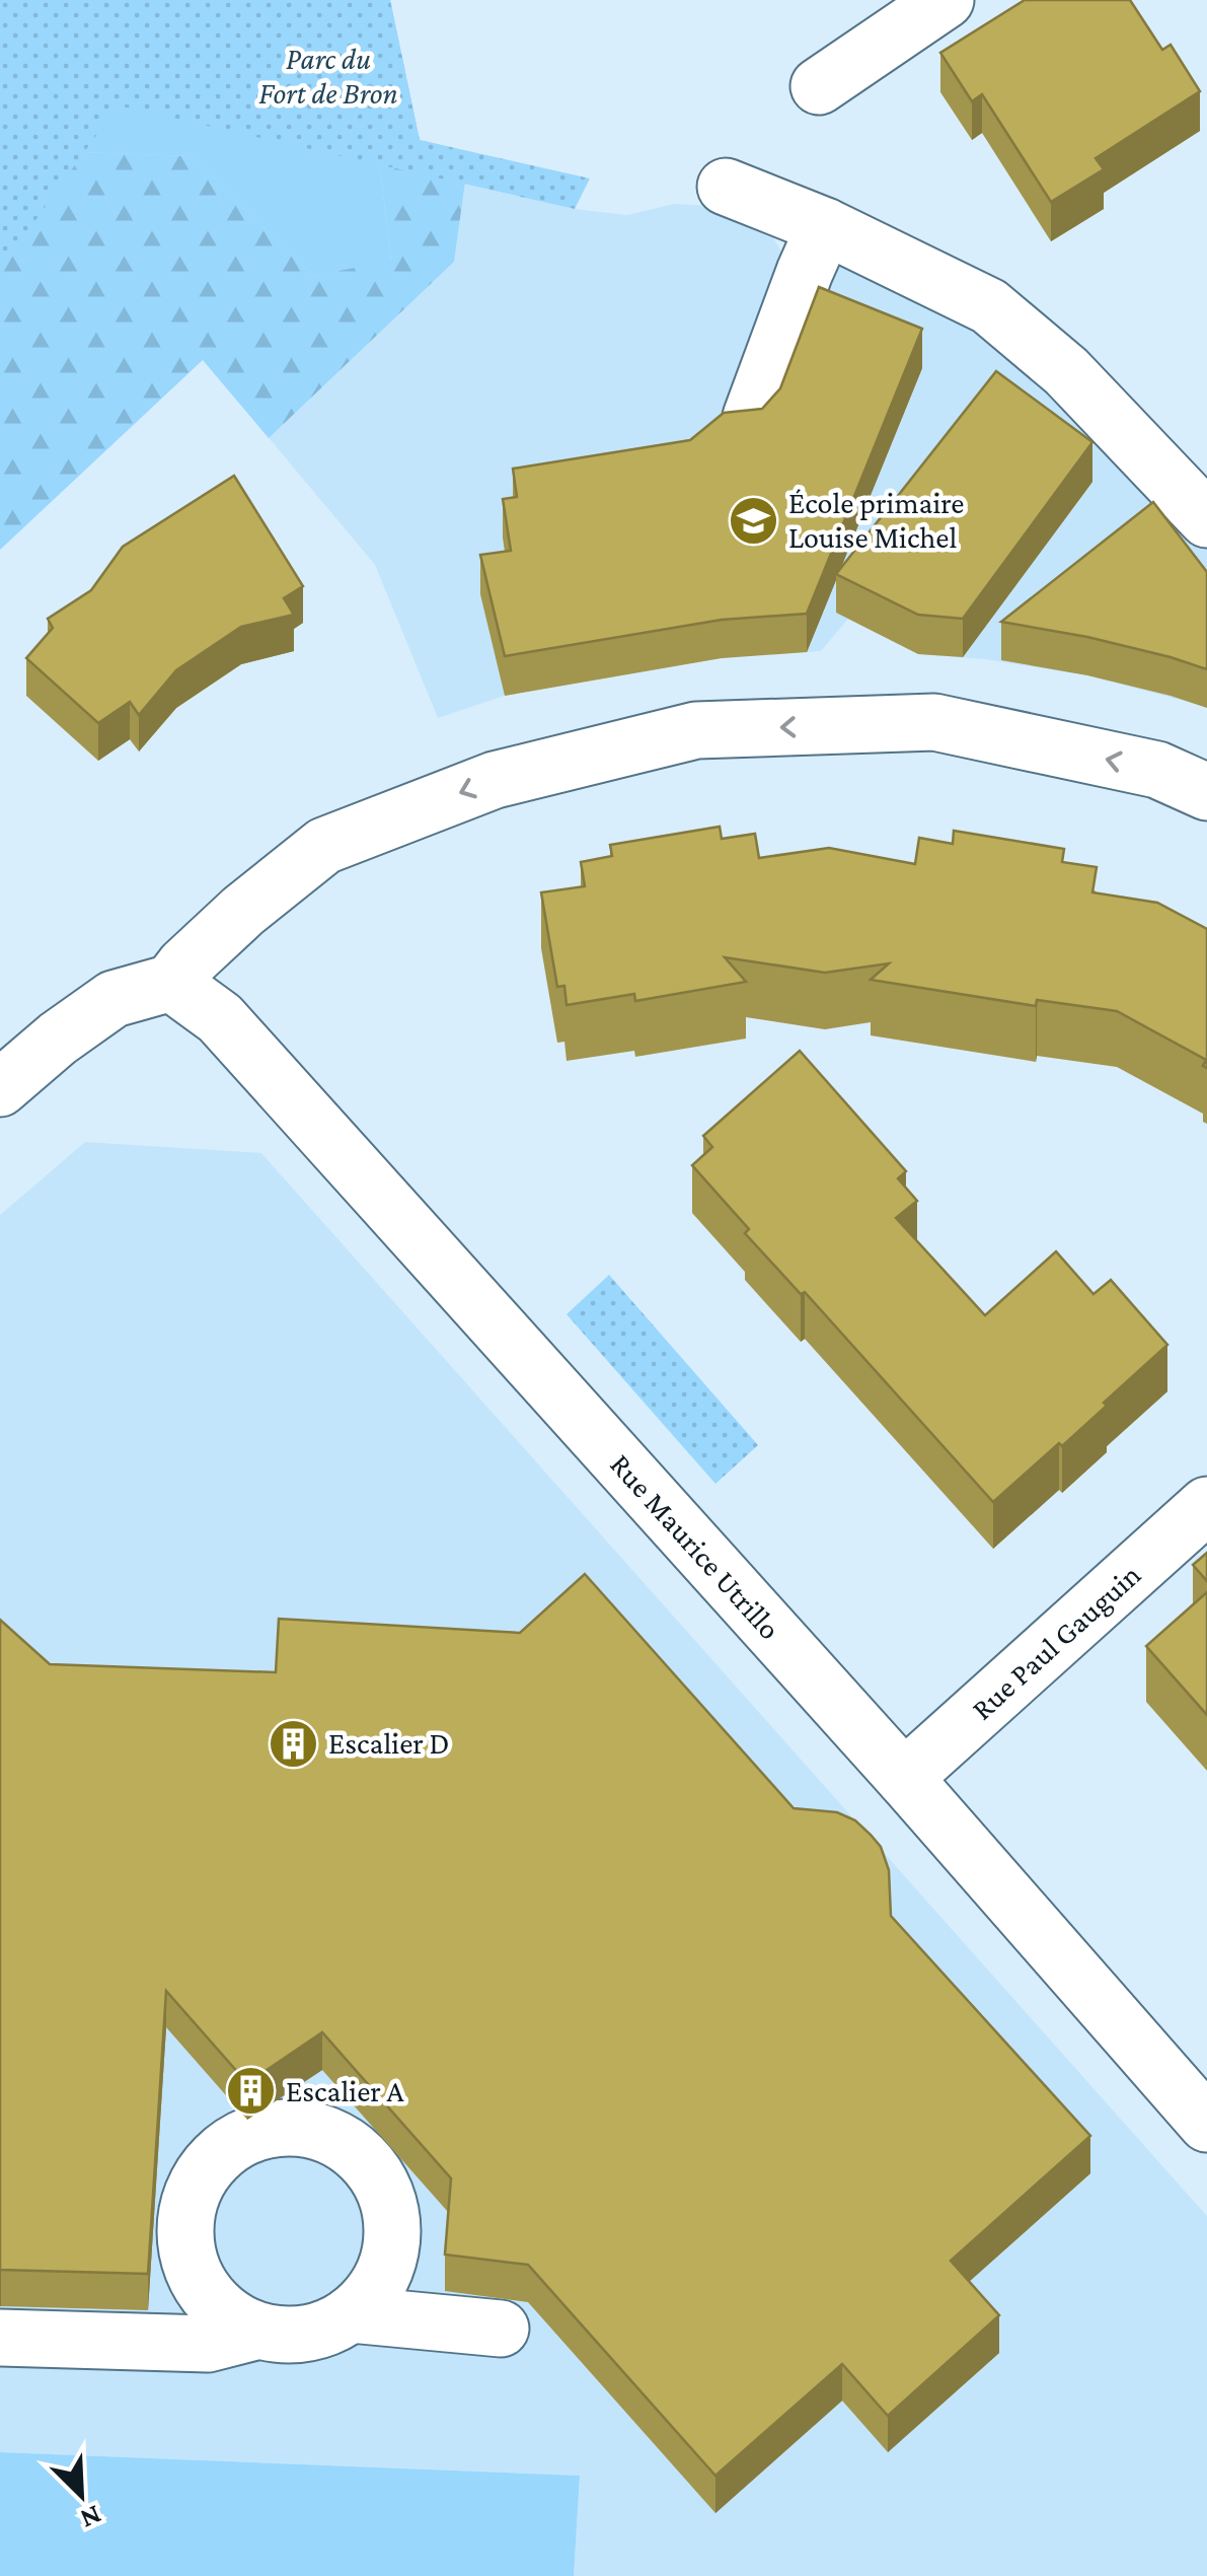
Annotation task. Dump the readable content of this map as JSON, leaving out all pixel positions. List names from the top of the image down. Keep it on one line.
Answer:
{"streets":{"street":["Rue Maurice Utrillo","Rue Paul Gauguin"]},"crossings":[["Rue Maurice Utrillo","Rue Paul Gauguin"]],"parks":["Parc du Fort de Bron"],"places":{"school or university":["École primaire Louise Michel"],"building":["Escalier D","Escalier A"]},"north":"bottom right"}
